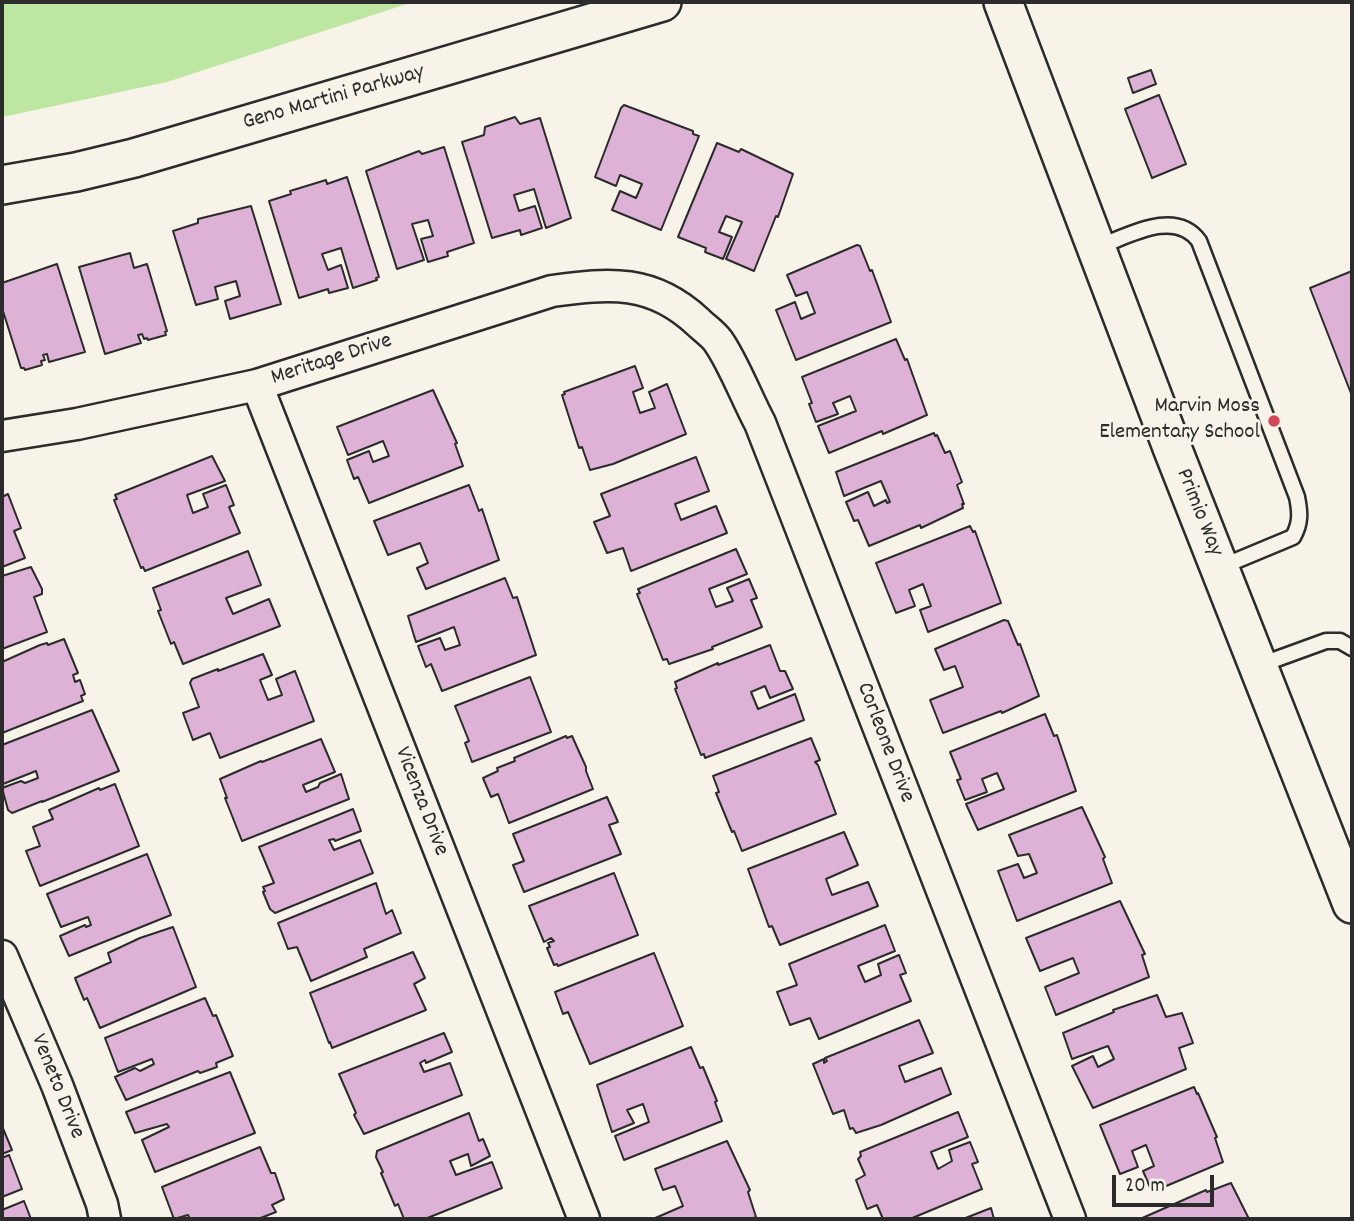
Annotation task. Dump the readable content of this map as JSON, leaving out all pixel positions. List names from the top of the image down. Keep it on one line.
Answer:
{"streets":{"street":["Geno Martini Parkway","Meritage Drive","Primio Way","Corleone Drive","Vicenza Drive","Veneto Drive"]},"crossings":[["Meritage Drive","Corleone Drive"],["Meritage Drive","Vicenza Drive"]],"places":["Marvin Moss Elementary School"],"scale_bar":"20 m"}
